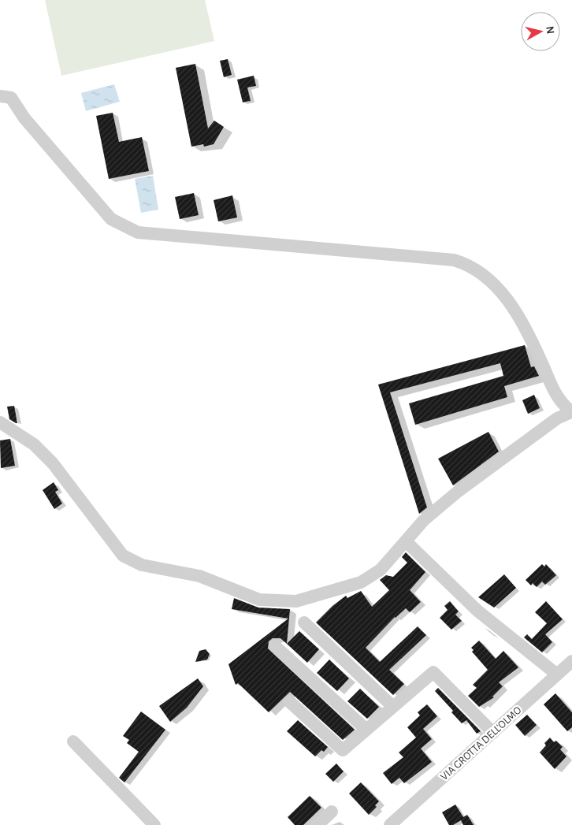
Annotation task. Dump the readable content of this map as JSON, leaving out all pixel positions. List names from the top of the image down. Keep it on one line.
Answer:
{"streets":{"street":["VIA GROTTA DELL'OLMO"]},"north":"right"}
